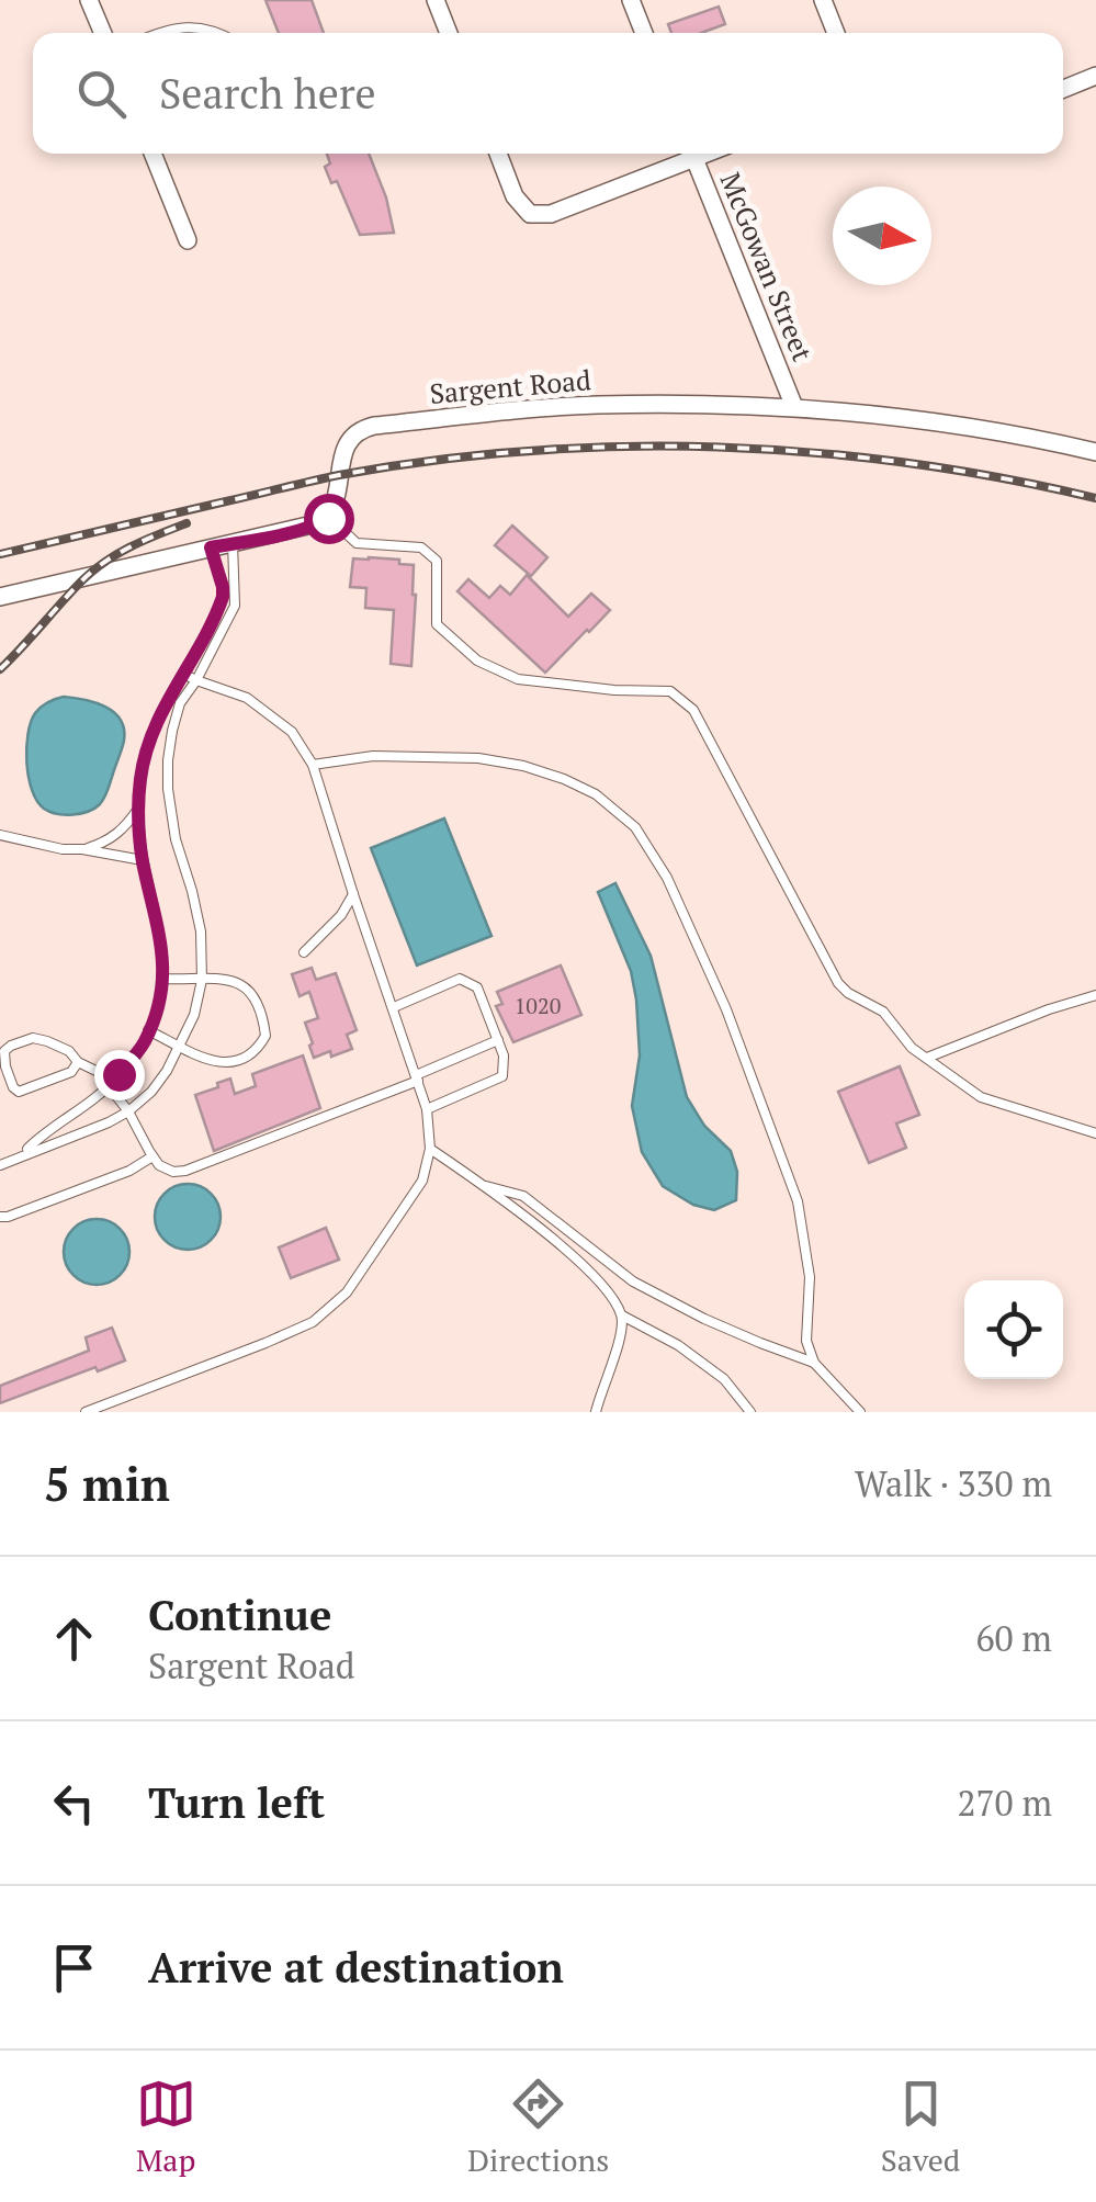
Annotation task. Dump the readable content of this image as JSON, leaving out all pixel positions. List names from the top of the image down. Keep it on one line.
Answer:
{"streets":{"street":["McGowan Street","Sargent Road"]},"crossings":[["McGowan Street","Sargent Road"]],"house_numbers":["1020"],"north":"right","page":{"search":"Search here","heading":["5 min","Walk · 330 m"],"list":[["Continue","Sargent Road","60 m"],["Turn left","270 m"],"Arrive at destination"],"nav":["Map","Directions","Saved"]}}
